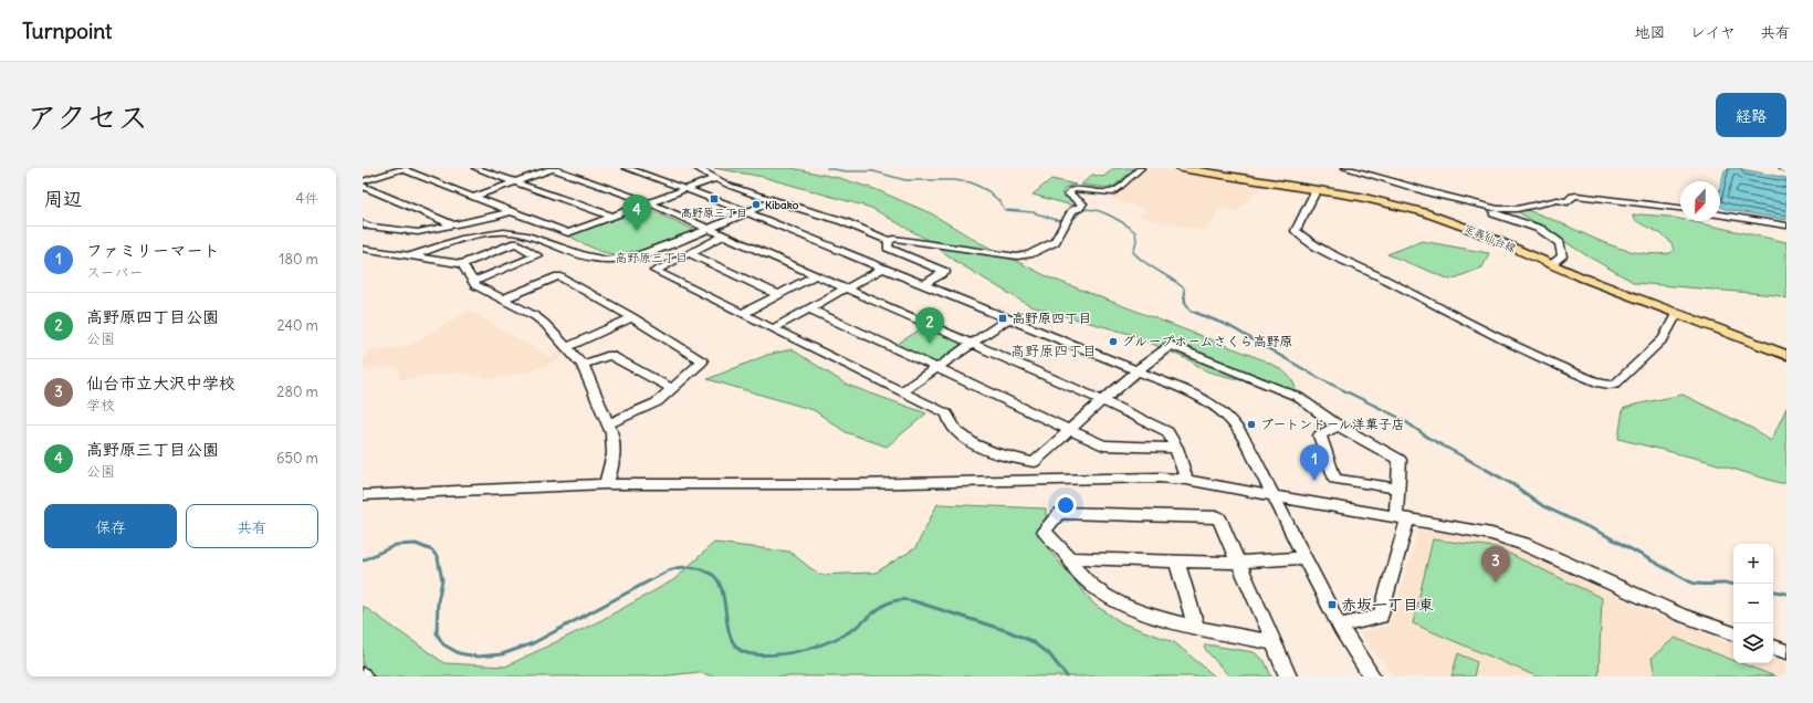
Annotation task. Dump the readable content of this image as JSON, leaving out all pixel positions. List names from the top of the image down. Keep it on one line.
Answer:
{"streets":{"main road":["定義仙台線"]},"districts":["高野原三丁目","高野原四丁目"],"places":{"transit":["高野原三丁目","高野原四丁目","赤坂一丁目東"],"other":["Kibako","グループホームさくら高野原","ブートンドール洋菓子店"]},"north":"bottom","page":{"header":"Turnpoint","nav":["地図","レイヤ","共有"],"title":"アクセス","buttons":["経路",["保存","共有"]],"heading":["周辺","4件"],"pins":["4","2","1","3"],"list":[{"mark":"1","name":"ファミリーマート","note":"スーパー","value":"180 m"},{"mark":"2","name":"高野原四丁目公園","note":"公園","value":"240 m"},{"mark":"3","name":"仙台市立大沢中学校","note":"学校","value":"280 m"},{"mark":"4","name":"高野原三丁目公園","note":"公園","value":"650 m"}],"map_buttons":["+","−"]}}
